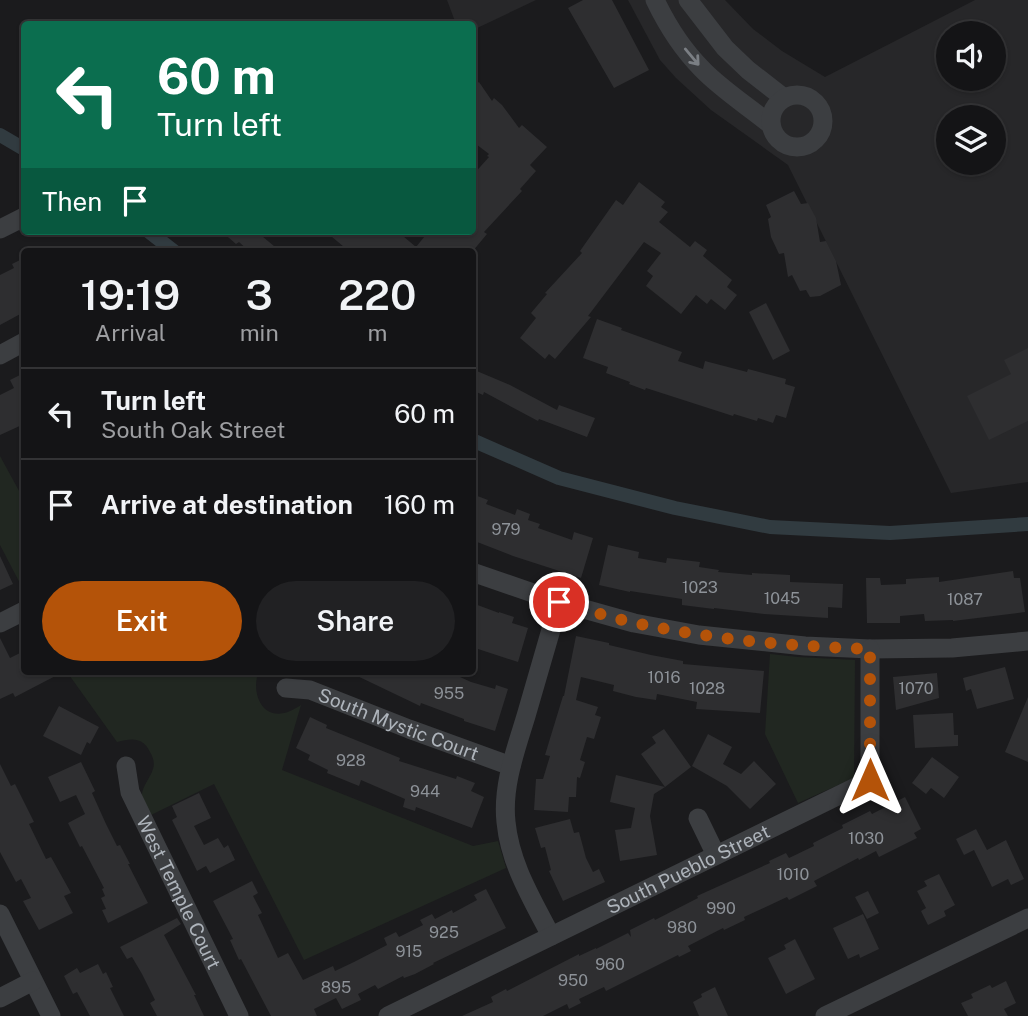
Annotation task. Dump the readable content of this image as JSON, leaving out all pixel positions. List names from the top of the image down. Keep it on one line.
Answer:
{"streets":{"street":["South Mystic Court","South Pueblo Street","West Temple Court"]},"house_numbers":["979","1023","1045","1087","1016","1028","1070","955","928","944","1030","1010","990","980","925","915","960","950","895"],"page":{"turn":["60 m","Turn left"],"then":"Then","eta":["19:19","Arrival","3","min","220","m"],"list":[{"name":"Turn left","note":"South Oak Street","value":"60 m"},{"name":"Arrive at destination","value":"160 m"}],"buttons":["Exit","Share"]}}
